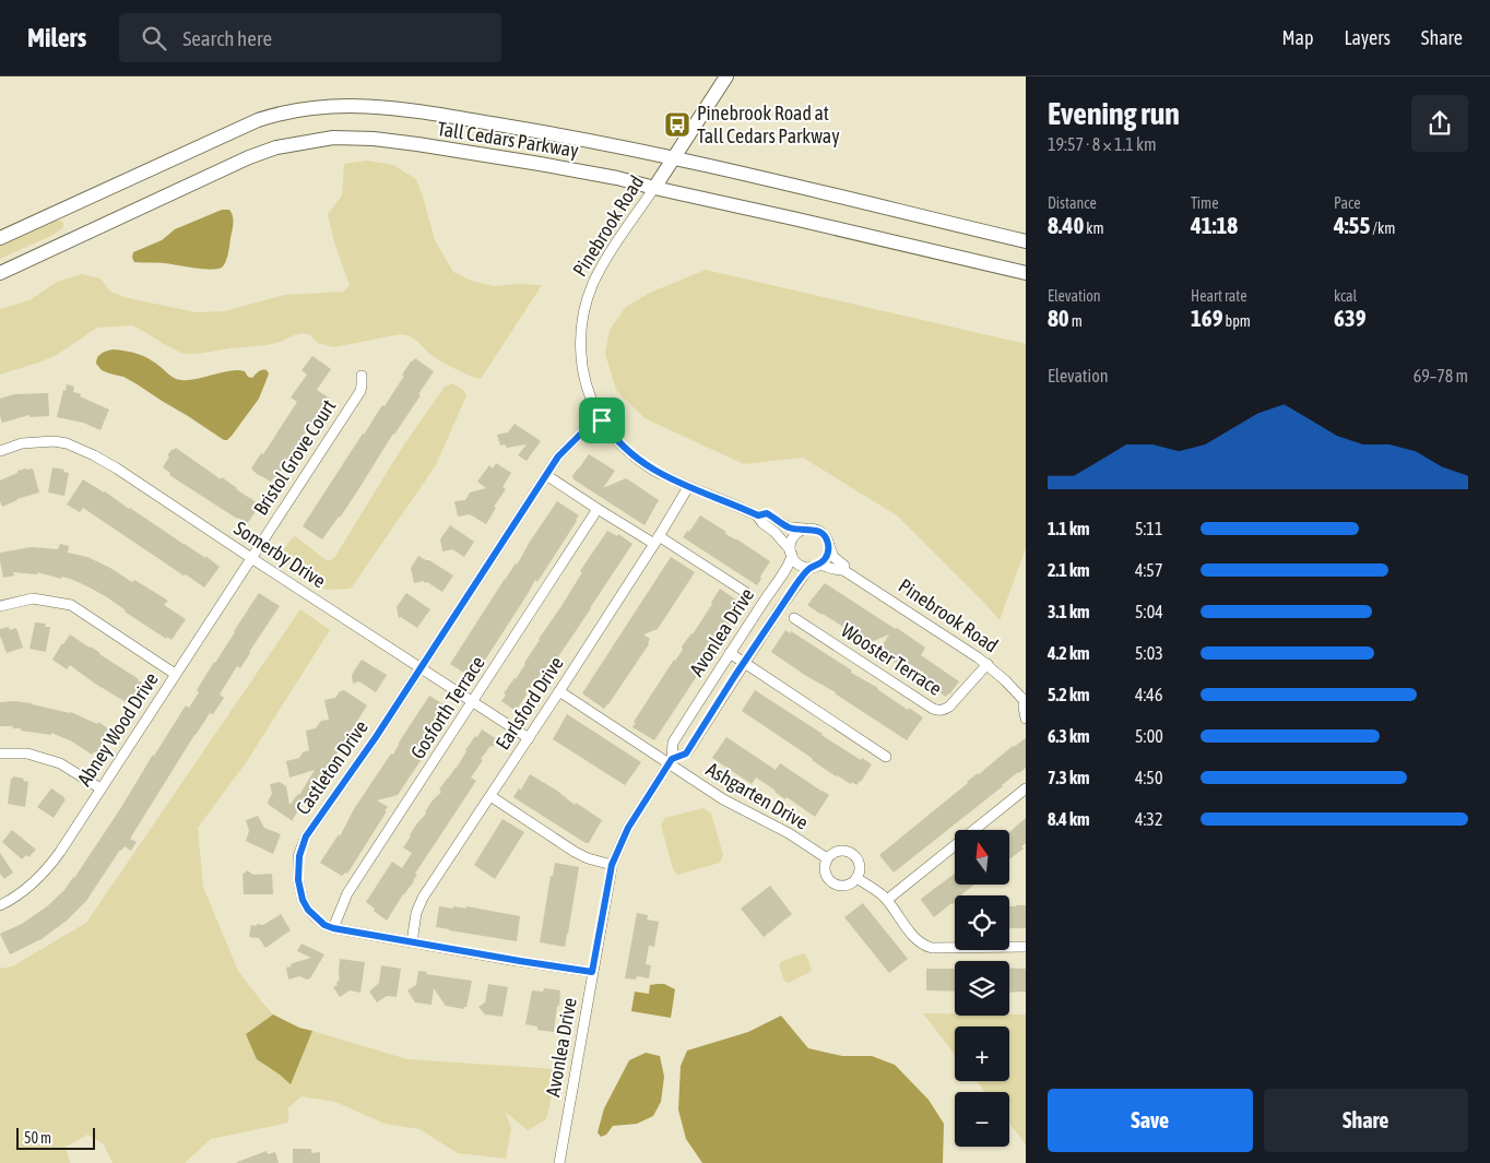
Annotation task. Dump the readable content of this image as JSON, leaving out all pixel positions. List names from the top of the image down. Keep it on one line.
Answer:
{"streets":{"main road":["Tall Cedars Parkway","Pinebrook Road"],"street":["Bristol Grove Court","Somerby Drive","Avonlea Drive","Wooster Terrace","Earlsford Drive","Gosforth Terrace","Abney Wood Drive","Castleton Drive","Ashgarten Drive"]},"crossings":[["Tall Cedars Parkway","Pinebrook Road"],["Pinebrook Road","Avonlea Drive"],["Pinebrook Road","Wooster Terrace"],["Pinebrook Road","Earlsford Drive"],["Pinebrook Road","Castleton Drive"],["Bristol Grove Court","Somerby Drive"],["Bristol Grove Court","Abney Wood Drive"],["Somerby Drive","Earlsford Drive"],["Somerby Drive","Gosforth Terrace"],["Somerby Drive","Abney Wood Drive"],["Somerby Drive","Castleton Drive"],["Avonlea Drive","Castleton Drive"],["Avonlea Drive","Ashgarten Drive"],["Earlsford Drive","Castleton Drive"],["Earlsford Drive","Ashgarten Drive"],["Gosforth Terrace","Castleton Drive"]],"places":{"bus stop":["Pinebrook Road at Tall Cedars Parkway"]},"scale_bar":"50 m","north":"top","page":{"header":"Milers","search":"Search here","nav":["Map","Layers","Share"],"heading":["Evening run","19:57 · 8 × 1.1 km"],"stats":[["Distance","8.40 km"],["Time","41:18"],["Pace","4:55 /km"],["Elevation","80 m"],["Heart rate","169 bpm"],["kcal","639"]],"chart":["Elevation","69–78 m"],"list":[{"name":"1.1 km","note":"5:11"},{"name":"2.1 km","note":"4:57"},{"name":"3.1 km","note":"5:04"},{"name":"4.2 km","note":"5:03"},{"name":"5.2 km","note":"4:46"},{"name":"6.3 km","note":"5:00"},{"name":"7.3 km","note":"4:50"},{"name":"8.4 km","note":"4:32"}],"map_buttons":["+","−"],"buttons":["Save","Share"],"scale":"50 m"}}
